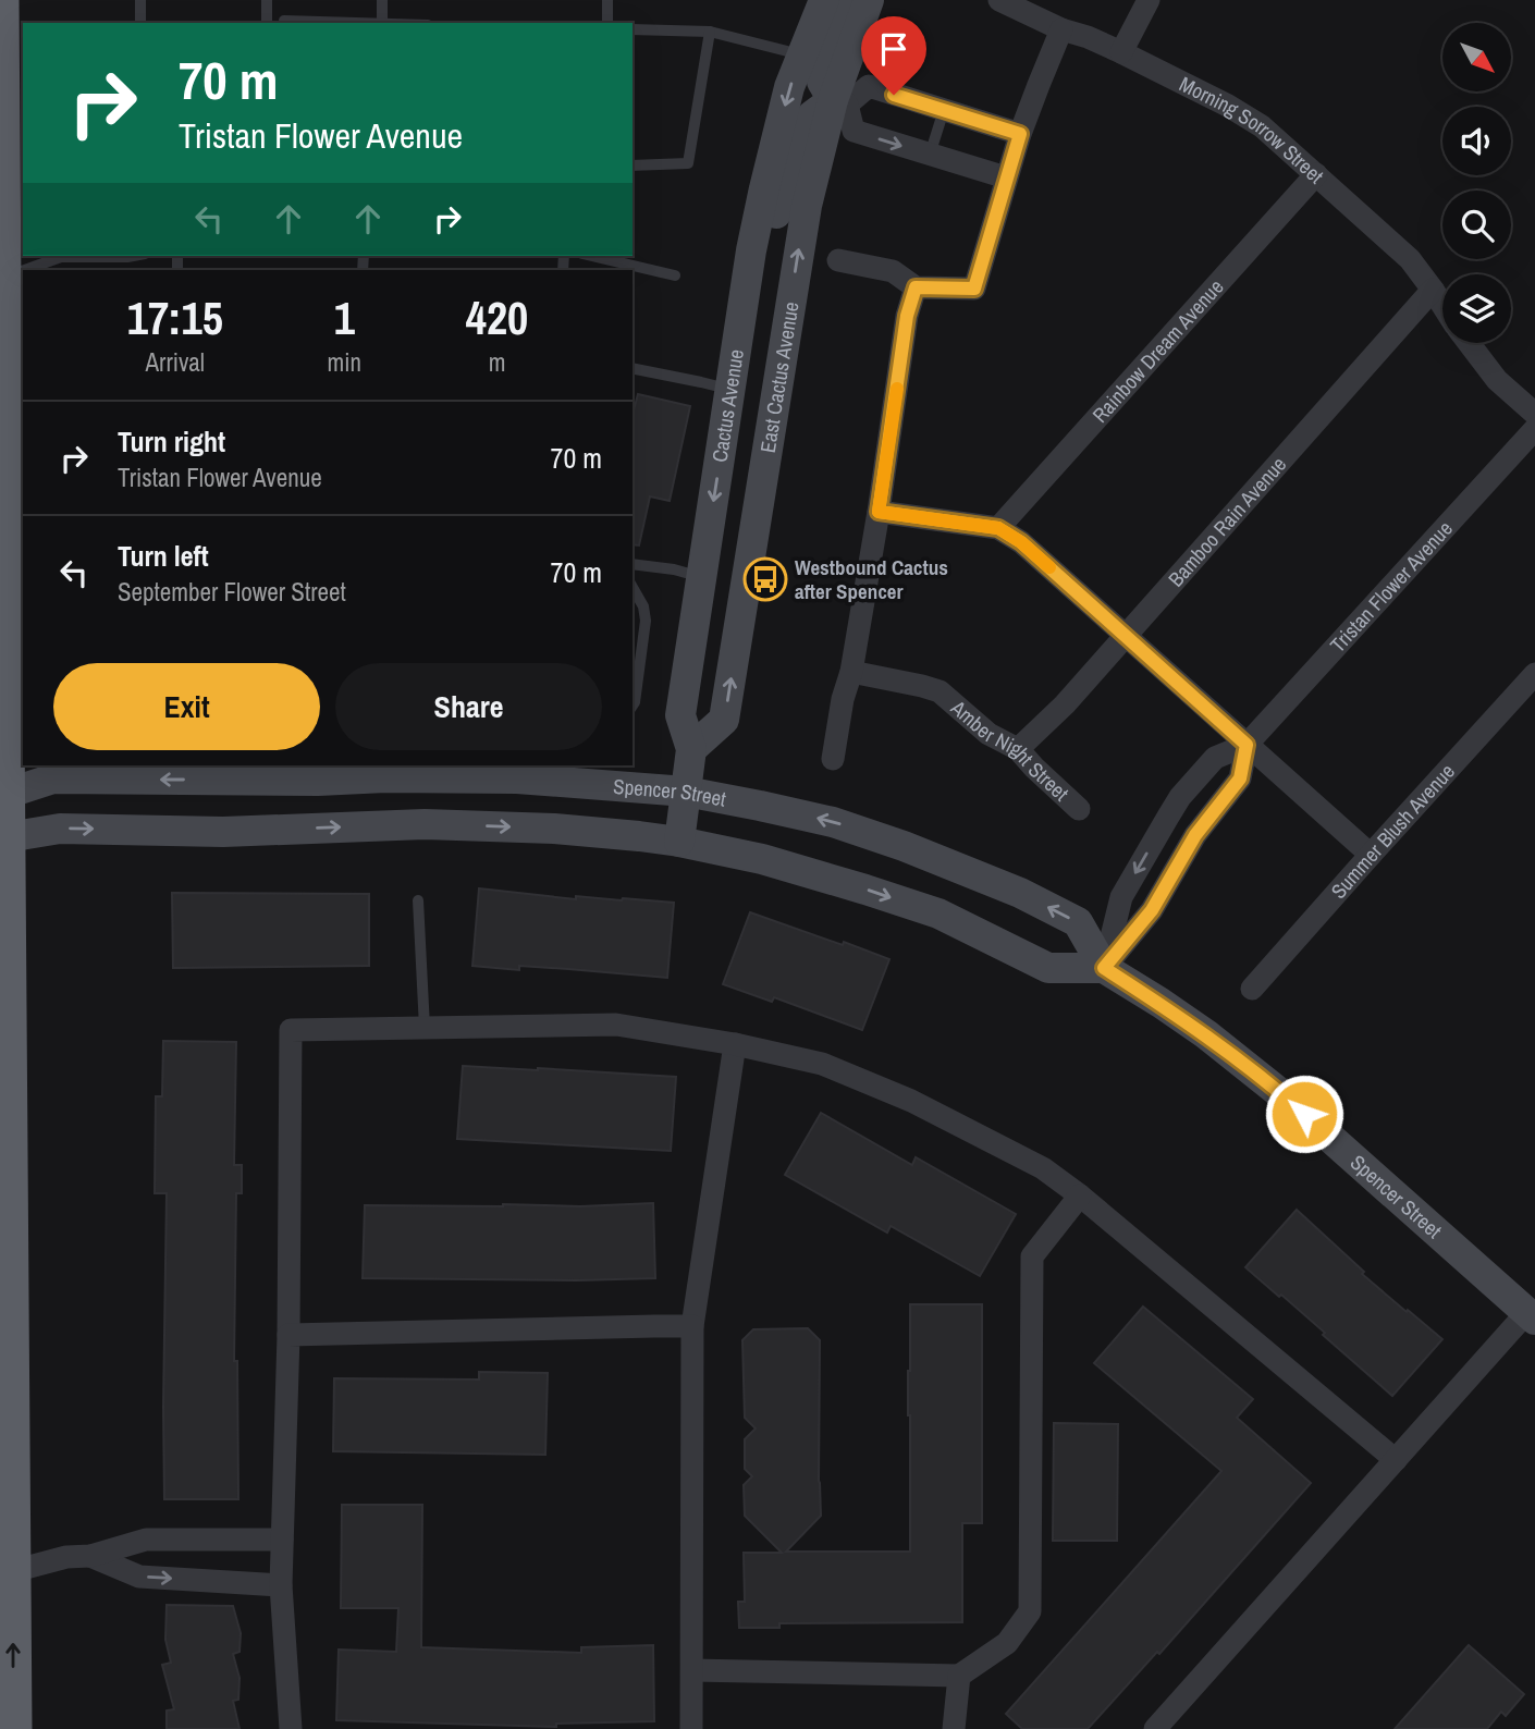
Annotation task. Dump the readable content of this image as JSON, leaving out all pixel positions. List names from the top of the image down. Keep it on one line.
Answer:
{"streets":{"main road":["East Cactus Avenue","Cactus Avenue","Spencer Street"],"street":["Morning Sorrow Street","Rainbow Dream Avenue","Bamboo Rain Avenue","Tristan Flower Avenue","Amber Night Street","Summer Blush Avenue"]},"crossings":[["Morning Sorrow Street","Rainbow Dream Avenue"],["Morning Sorrow Street","Bamboo Rain Avenue"],["East Cactus Avenue","Cactus Avenue"],["Cactus Avenue","Spencer Street"],["Bamboo Rain Avenue","Amber Night Street"],["Tristan Flower Avenue","Spencer Street"]],"one_way":["East Cactus Avenue"],"places":{"bus stop":["Westbound Cactus after Spencer"]},"north":"bottom right","page":{"turn":["70 m","Tristan Flower Avenue"],"eta":["17:15","Arrival","1","min","420","m"],"list":[{"name":"Turn right","note":"Tristan Flower Avenue","value":"70 m"},{"name":"Turn left","note":"September Flower Street","value":"70 m"}],"buttons":["Exit","Share"]}}
